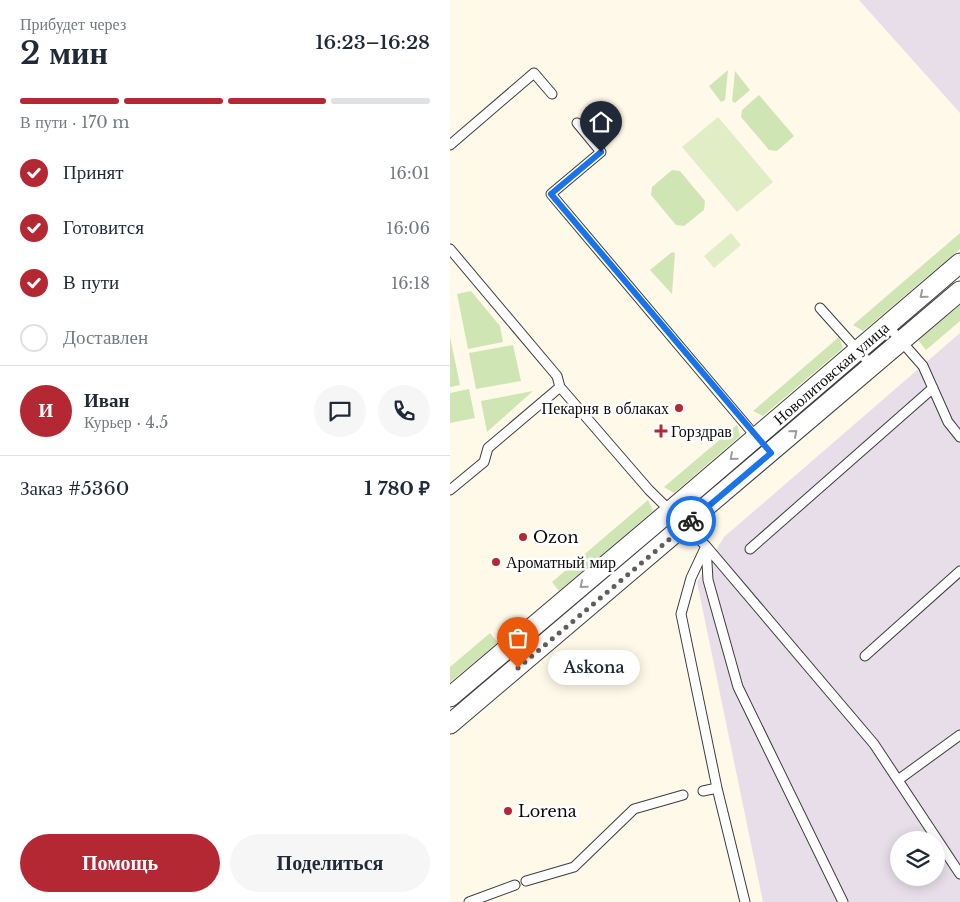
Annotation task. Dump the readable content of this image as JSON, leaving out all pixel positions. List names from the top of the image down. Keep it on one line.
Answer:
{"streets":{"street":["Новолитовская улица"]},"places":{"other":["Пекарня в облаках","Ozon","Ароматный мир","Askona","Lorena"],"health":["Горздрав"]},"page":{"heading":["2 мин","Прибудет через","16:23–16:28"],"panel":["Иван","Курьер · 4.5","Заказ #5360","1 780 ₽"],"bar":"В пути · 170 m","list":[["Принят","16:01"],["Готовится","16:06"],["В пути","16:18"],"Доставлен"],"round":"И","bubble":"Askona","buttons":["Помощь","Поделиться"]}}
